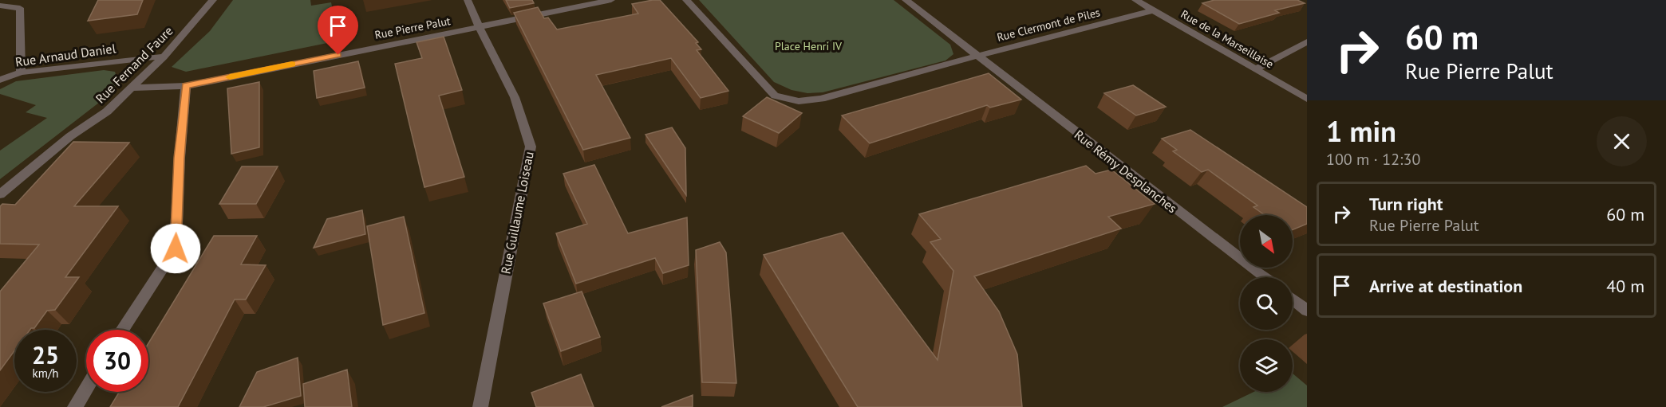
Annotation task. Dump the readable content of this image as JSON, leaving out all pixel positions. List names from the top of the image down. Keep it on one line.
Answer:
{"streets":{"street":["Rue Clermont de Piles","Rue Pierre Palut","Rue de la Marseillaise","Rue Arnaud Daniel","Rue Fernand Faure","Rue Rémy Desplanches","Rue Guillaume Loiseau"]},"crossings":[["Rue Clermont de Piles","Rue de la Marseillaise"],["Rue Clermont de Piles","Rue Rémy Desplanches"],["Rue Pierre Palut","Rue Fernand Faure"],["Rue Pierre Palut","Rue Guillaume Loiseau"],["Rue Arnaud Daniel","Rue Fernand Faure"]],"parks":["Place Henri IV"],"north":"bottom right","page":{"turn":["60 m","Rue Pierre Palut"],"heading":["1 min","100 m · 12:30"],"list":[{"name":"Turn right","note":"Rue Pierre Palut","value":"60 m"},{"name":"Arrive at destination","value":"40 m"}],"speed":"25 km/h","limit":"30"}}
